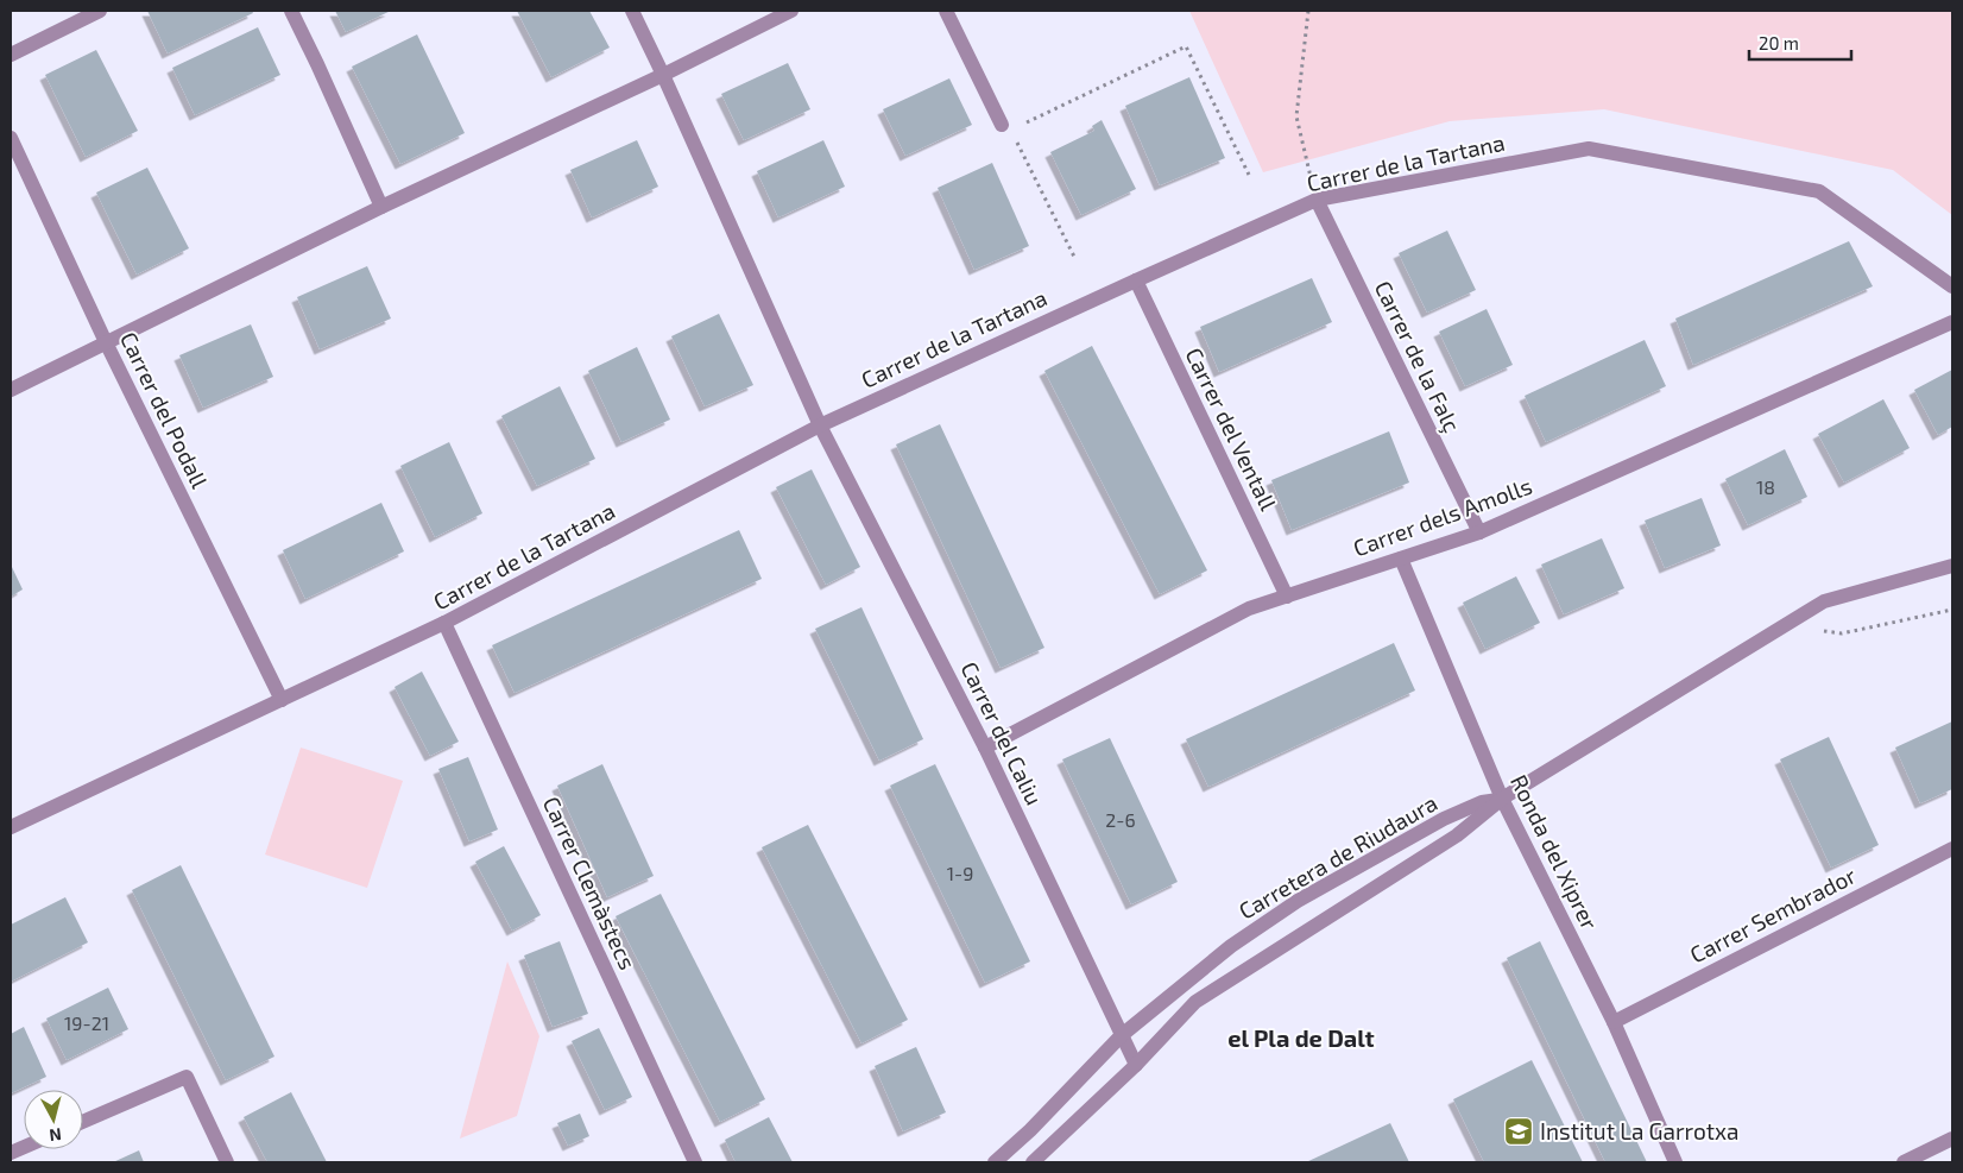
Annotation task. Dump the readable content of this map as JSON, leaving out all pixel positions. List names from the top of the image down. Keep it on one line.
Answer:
{"streets":{"street":["Carrer de la Tartana","Carrer de la Falç","Carrer del Podall","Carrer del Ventall","Carrer dels Amolls","Carrer del Caliu","Ronda del Xiprer","Carretera de Riudaura","Carrer Clemàstecs","Carrer Sembrador"]},"crossings":[["Carrer de la Tartana","Carrer de la Falç"],["Carrer de la Tartana","Carrer del Podall"],["Carrer de la Tartana","Carrer del Ventall"],["Carrer de la Tartana","Carrer del Caliu"],["Carrer de la Tartana","Carrer Clemàstecs"],["Carrer de la Falç","Carrer dels Amolls"],["Carrer del Ventall","Carrer dels Amolls"],["Carrer dels Amolls","Carrer del Caliu"],["Carrer dels Amolls","Ronda del Xiprer"],["Carrer del Caliu","Carretera de Riudaura"],["Ronda del Xiprer","Carretera de Riudaura"],["Ronda del Xiprer","Carrer Sembrador"]],"districts":["el Pla de Dalt"],"places":{"school or university":["Institut La Garrotxa"]},"house_numbers":["18","2-6","1-9","19-21"],"scale_bar":"20 m","north":"bottom"}
